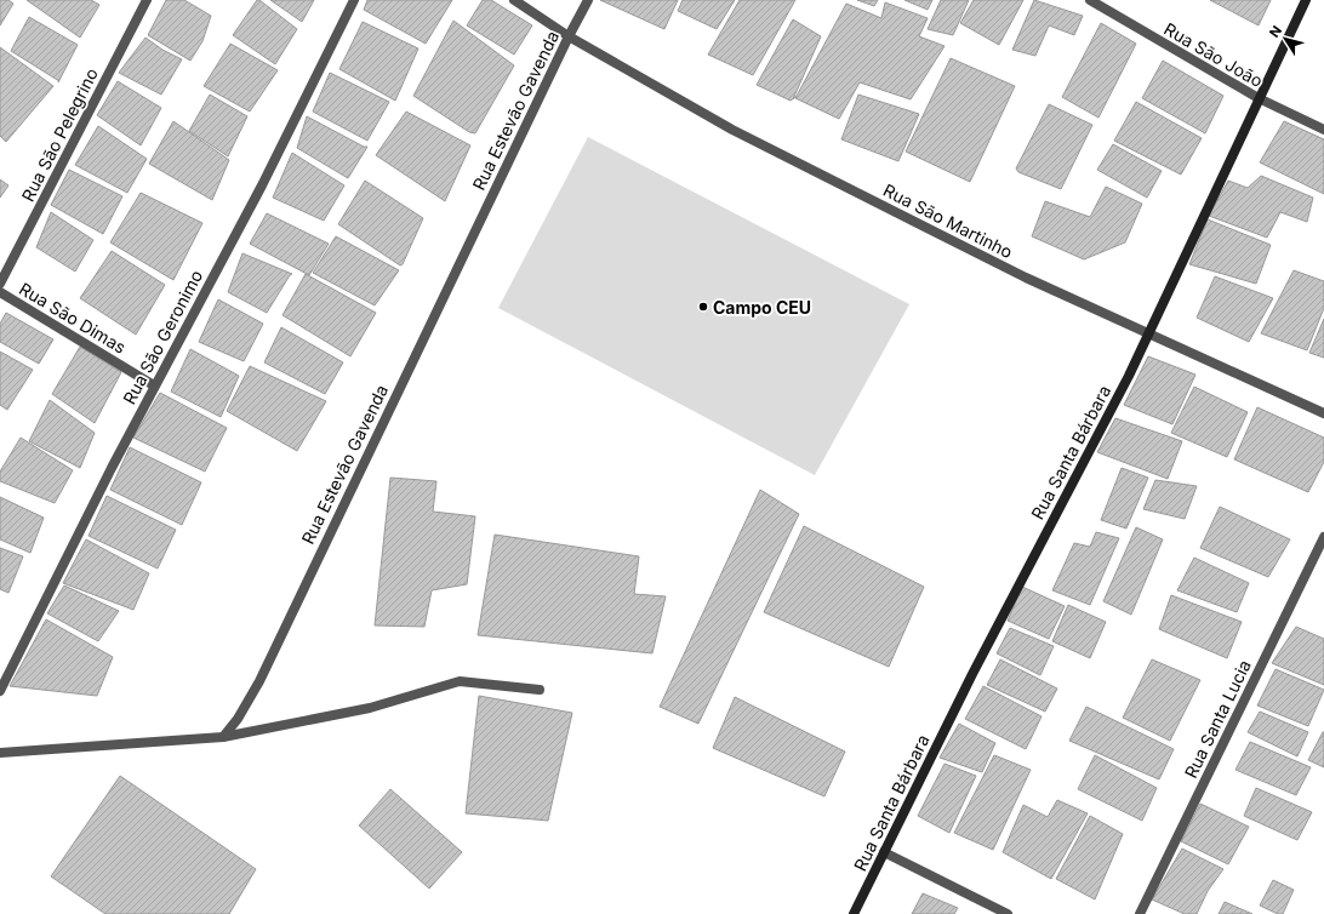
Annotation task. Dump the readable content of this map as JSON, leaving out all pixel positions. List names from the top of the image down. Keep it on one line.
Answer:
{"streets":{"street":["Rua São João","Rua Estevão Gavenda","Rua São Pelegrino","Rua São Martinho","Rua São Dimas","Rua São Geronimo","Rua Santa Bárbara","Rua Santa Lucia"]},"crossings":[["Rua São João","Rua Santa Bárbara"],["Rua Estevão Gavenda","Rua São Martinho"],["Rua São Martinho","Rua Santa Bárbara"],["Rua São Dimas","Rua São Geronimo"]],"places":["Campo CEU"],"north":"top left"}
